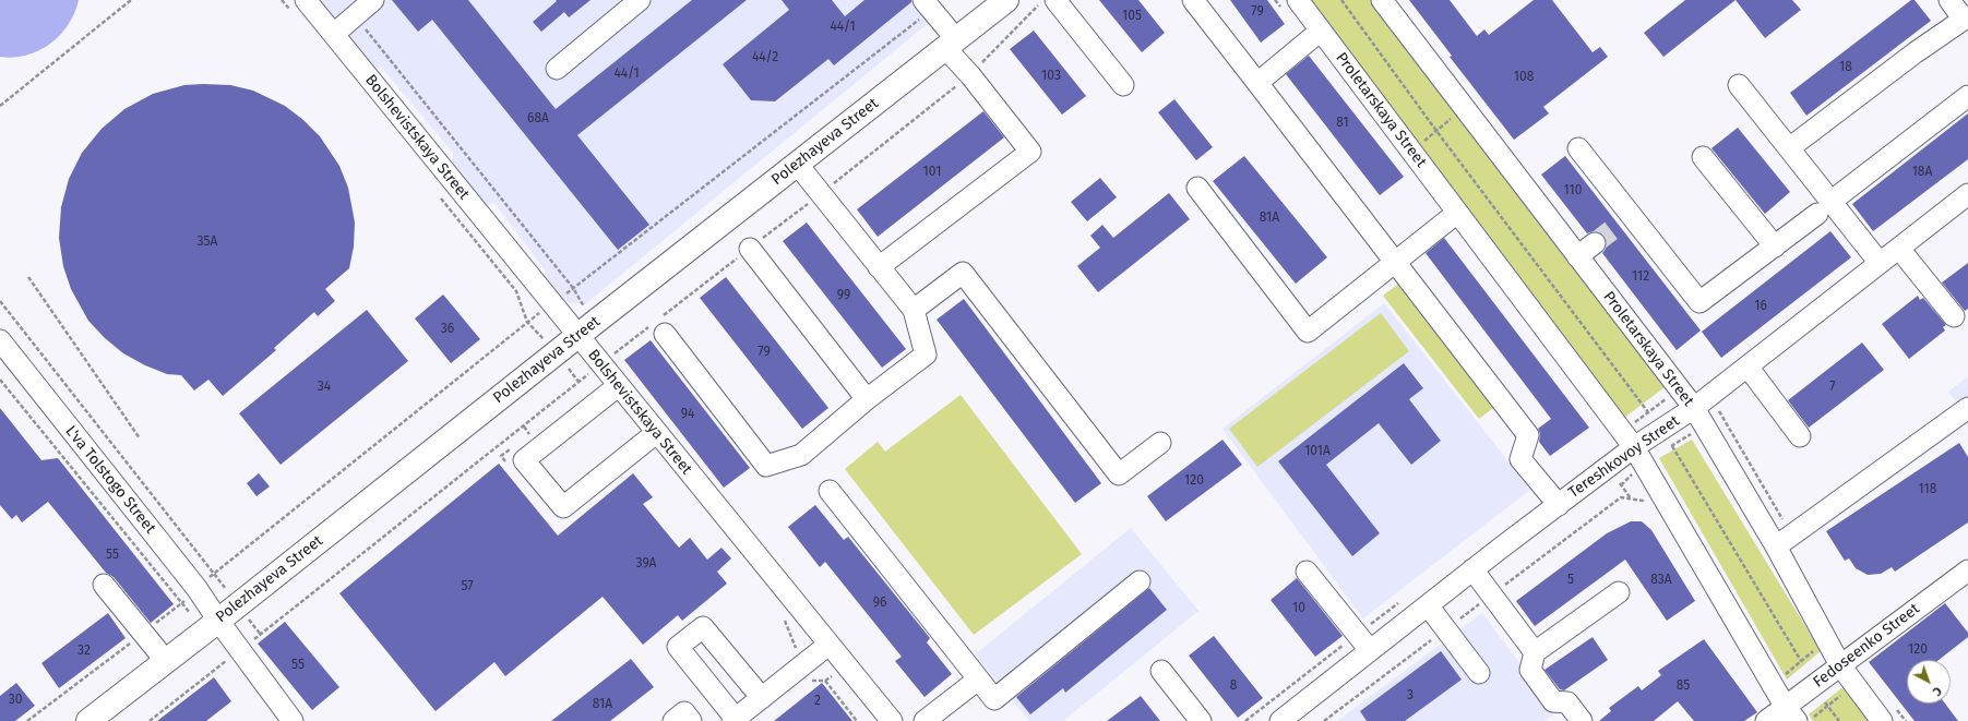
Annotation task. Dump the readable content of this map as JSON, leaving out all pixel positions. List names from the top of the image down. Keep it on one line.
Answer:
{"streets":{"main road":["Polezhayeva Street"],"street":["Proletarskaya Street","Bolshevistskaya Street","Tereshkovoy Street","L'va Tolstogo Street","Fedoseenko Street"]},"crossings":[["Proletarskaya Street","Tereshkovoy Street"],["Proletarskaya Street","Fedoseenko Street"],["Bolshevistskaya Street","Polezhayeva Street"],["Polezhayeva Street","L'va Tolstogo Street"]],"house_numbers":["79","105","44/1","44/2","18","44/1","103","108","68А","81","101","18А","110","81А","35А","112","99","16","36","79","34","7","94","101А","120","118","55","39А","5","83А","57","96","10","120","32","55","8","85","3","30","2","81А"],"north":"bottom right"}
